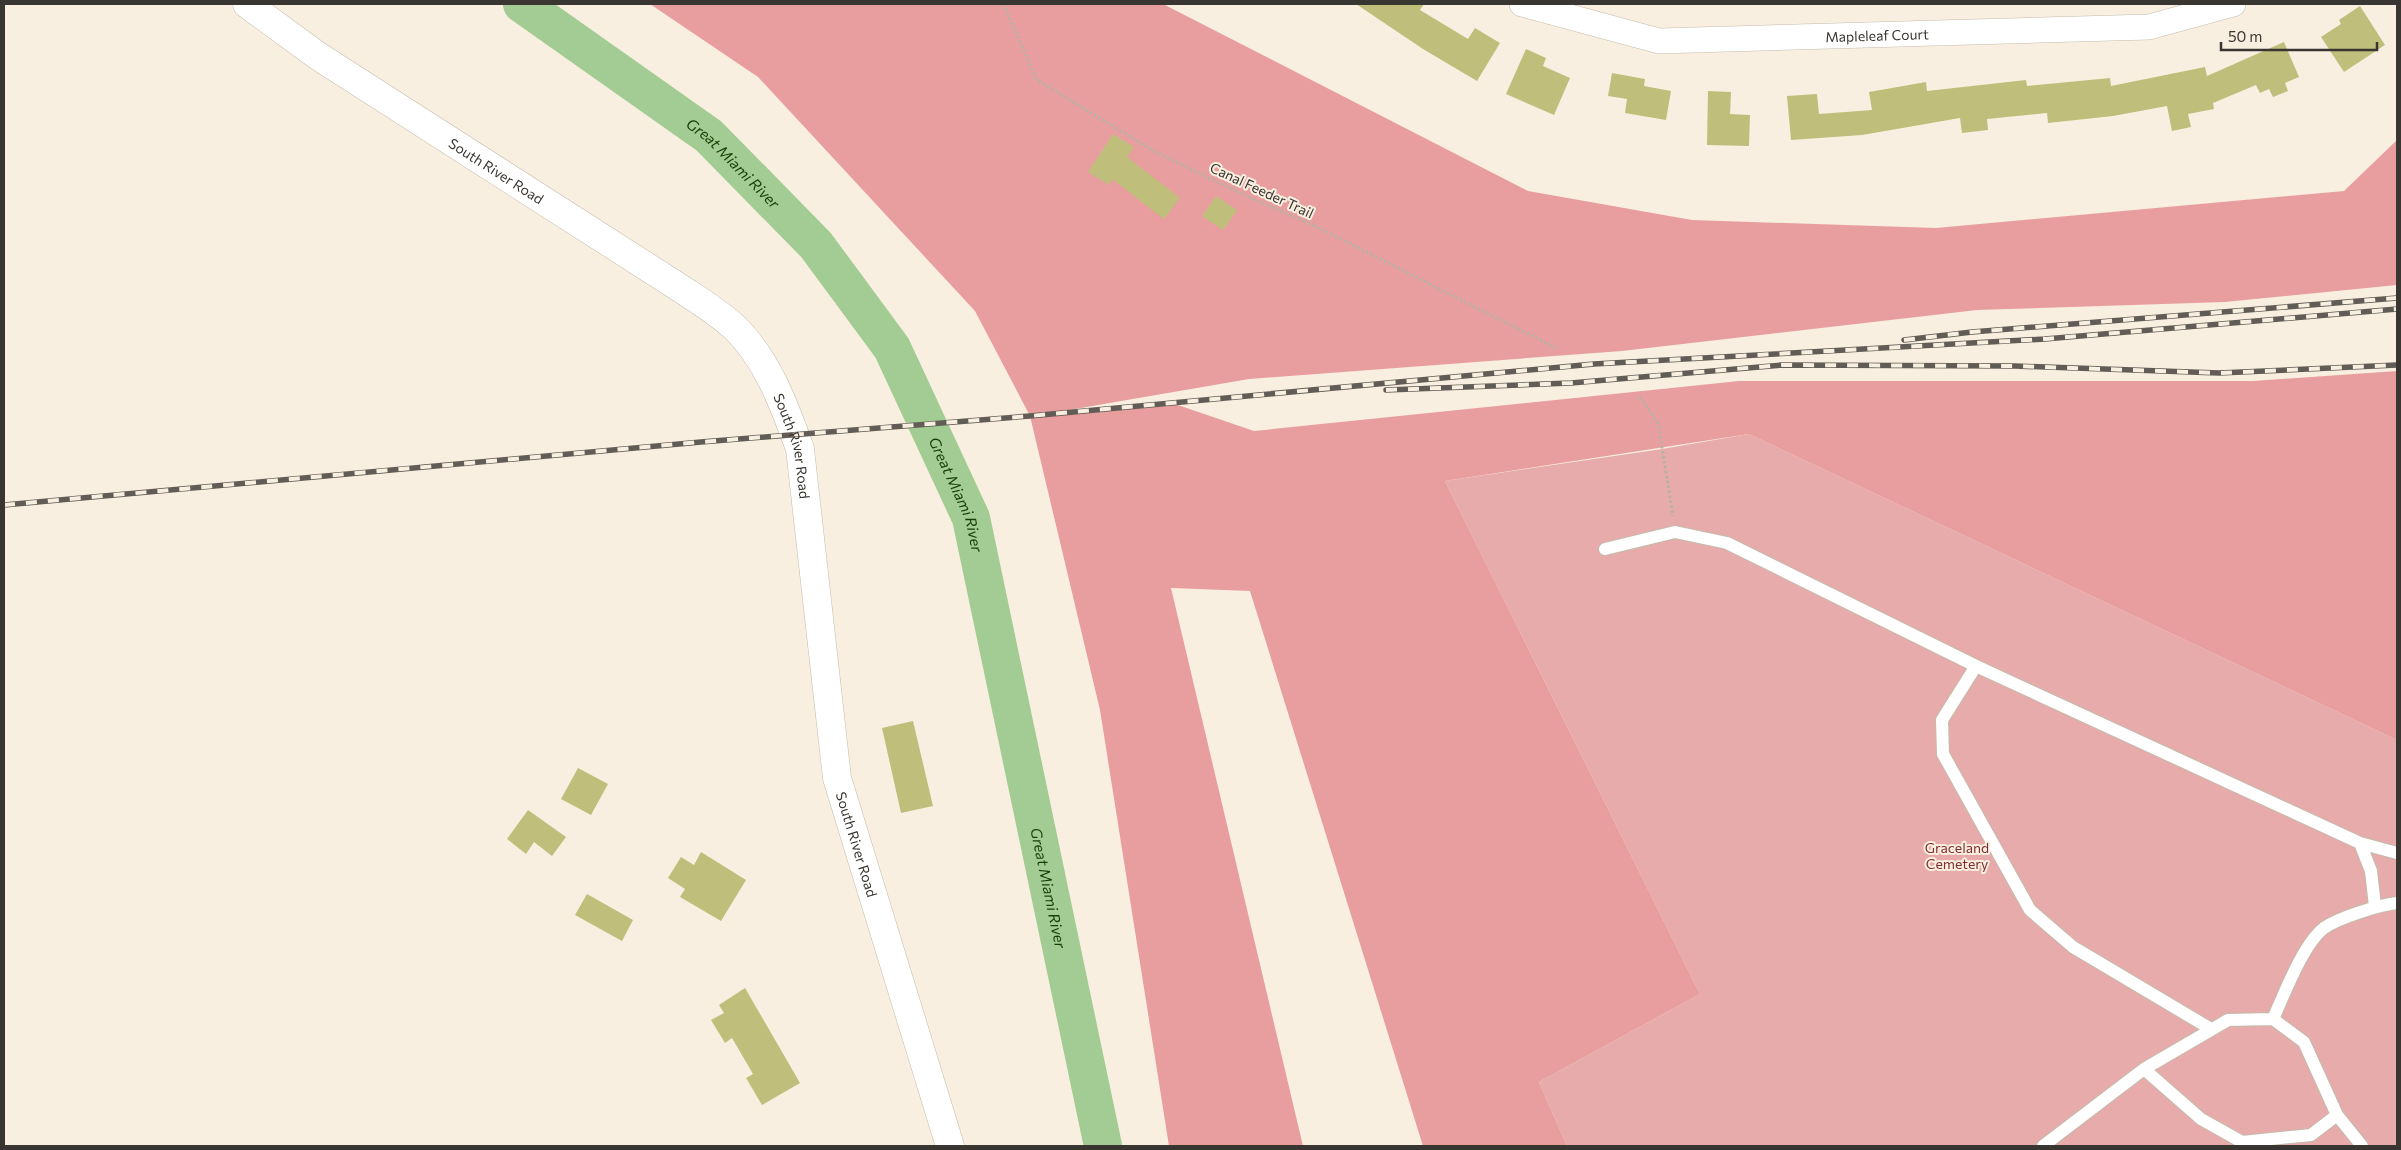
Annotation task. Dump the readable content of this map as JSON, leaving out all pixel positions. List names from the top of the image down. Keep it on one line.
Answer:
{"streets":{"street":["Mapleleaf Court","South River Road"],"path":["Canal Feeder Trail"]},"water":["Great Miami River"],"parks":["Graceland Cemetery"],"scale_bar":"50 m"}
